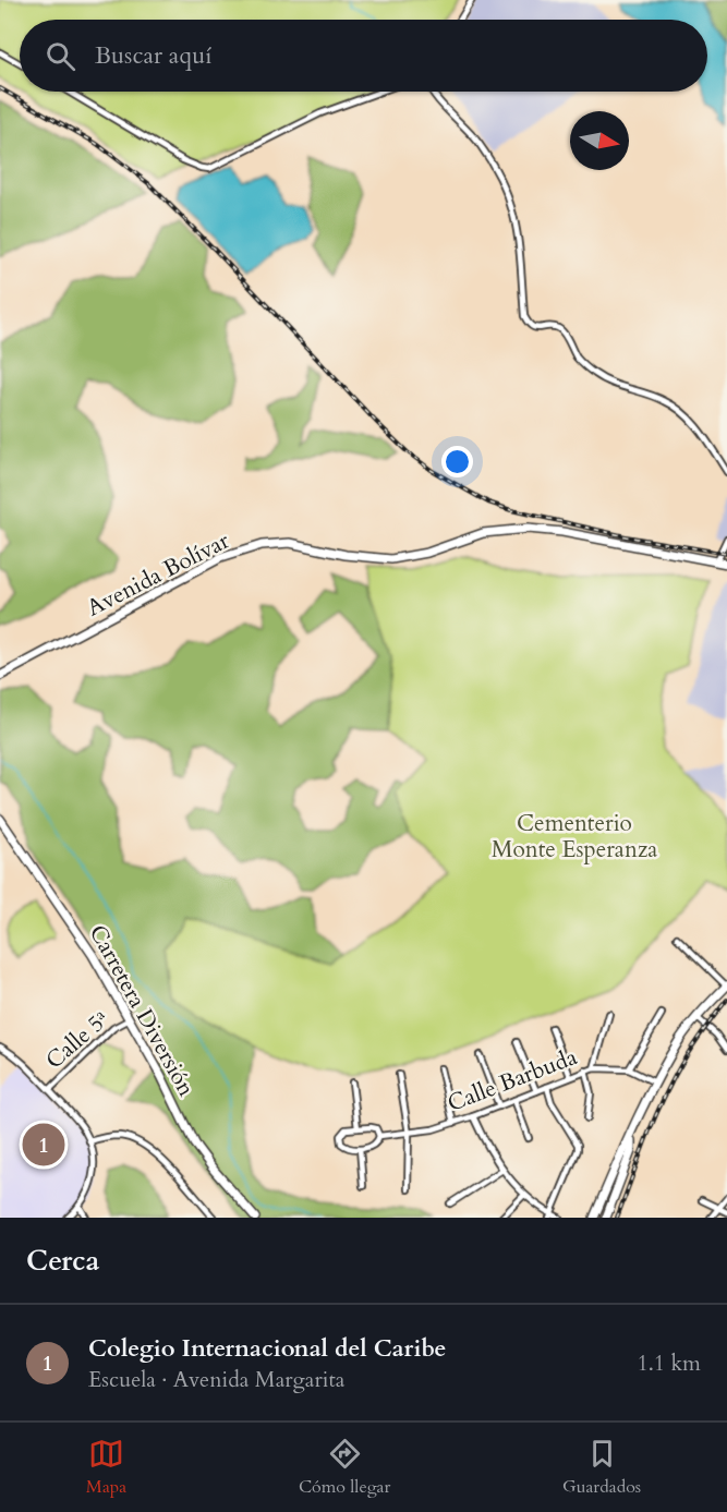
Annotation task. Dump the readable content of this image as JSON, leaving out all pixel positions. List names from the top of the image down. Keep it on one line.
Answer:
{"streets":{"main road":["Avenida Bolívar","Carretera Diversión"],"street":["Calle 5ª","Calle Barbuda"]},"crossings":[["Carretera Diversión","Calle 5ª"]],"parks":["Cementerio Monte Esperanza"],"north":"right","page":{"search":"Buscar aquí","pins":"1","heading":"Cerca","list":[{"mark":"1","name":"Colegio Internacional del Caribe","note":"Escuela · Avenida Margarita","value":"1.1 km"}],"nav":["Mapa","Cómo llegar","Guardados"]}}
